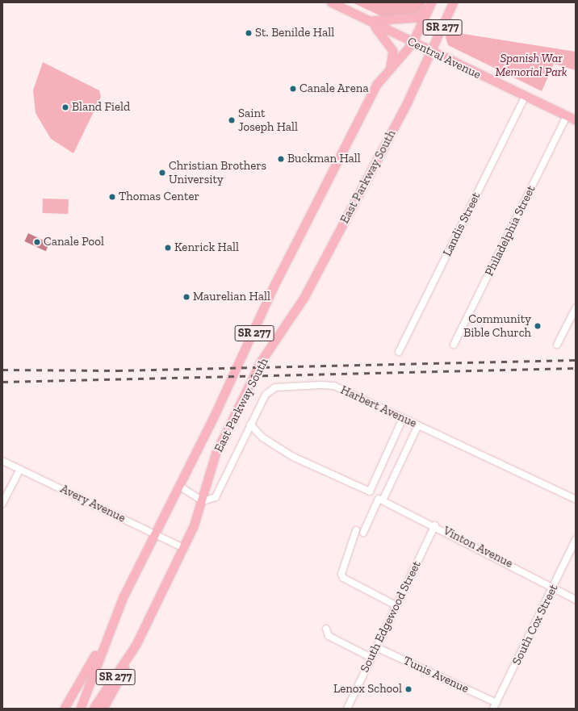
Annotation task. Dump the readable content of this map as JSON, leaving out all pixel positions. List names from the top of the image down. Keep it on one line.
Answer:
{"streets":{"main road":["SR 277","Central Avenue","East Parkway South"],"street":["Landis Street","Philadelphia Street","Harbert Avenue","Avery Avenue","Vinton Avenue","South Edgewood Street","South Cox Street","Tunis Avenue"]},"crossings":[["Central Avenue","East Parkway South"],["Central Avenue","Landis Street"],["Central Avenue","Philadelphia Street"],["East Parkway South","Harbert Avenue"],["East Parkway South","Avery Avenue"],["Vinton Avenue","South Edgewood Street"],["Vinton Avenue","South Cox Street"],["South Edgewood Street","Tunis Avenue"],["South Cox Street","Tunis Avenue"]],"parks":["Spanish War Memorial Park"],"places":["St. Benilde Hall","Canale Arena","Bland Field","Saint Joseph Hall","Buckman Hall","Christian Brothers University","Thomas Center","Canale Pool","Kenrick Hall","Maurelian Hall","Community Bible Church","Lenox School"]}
